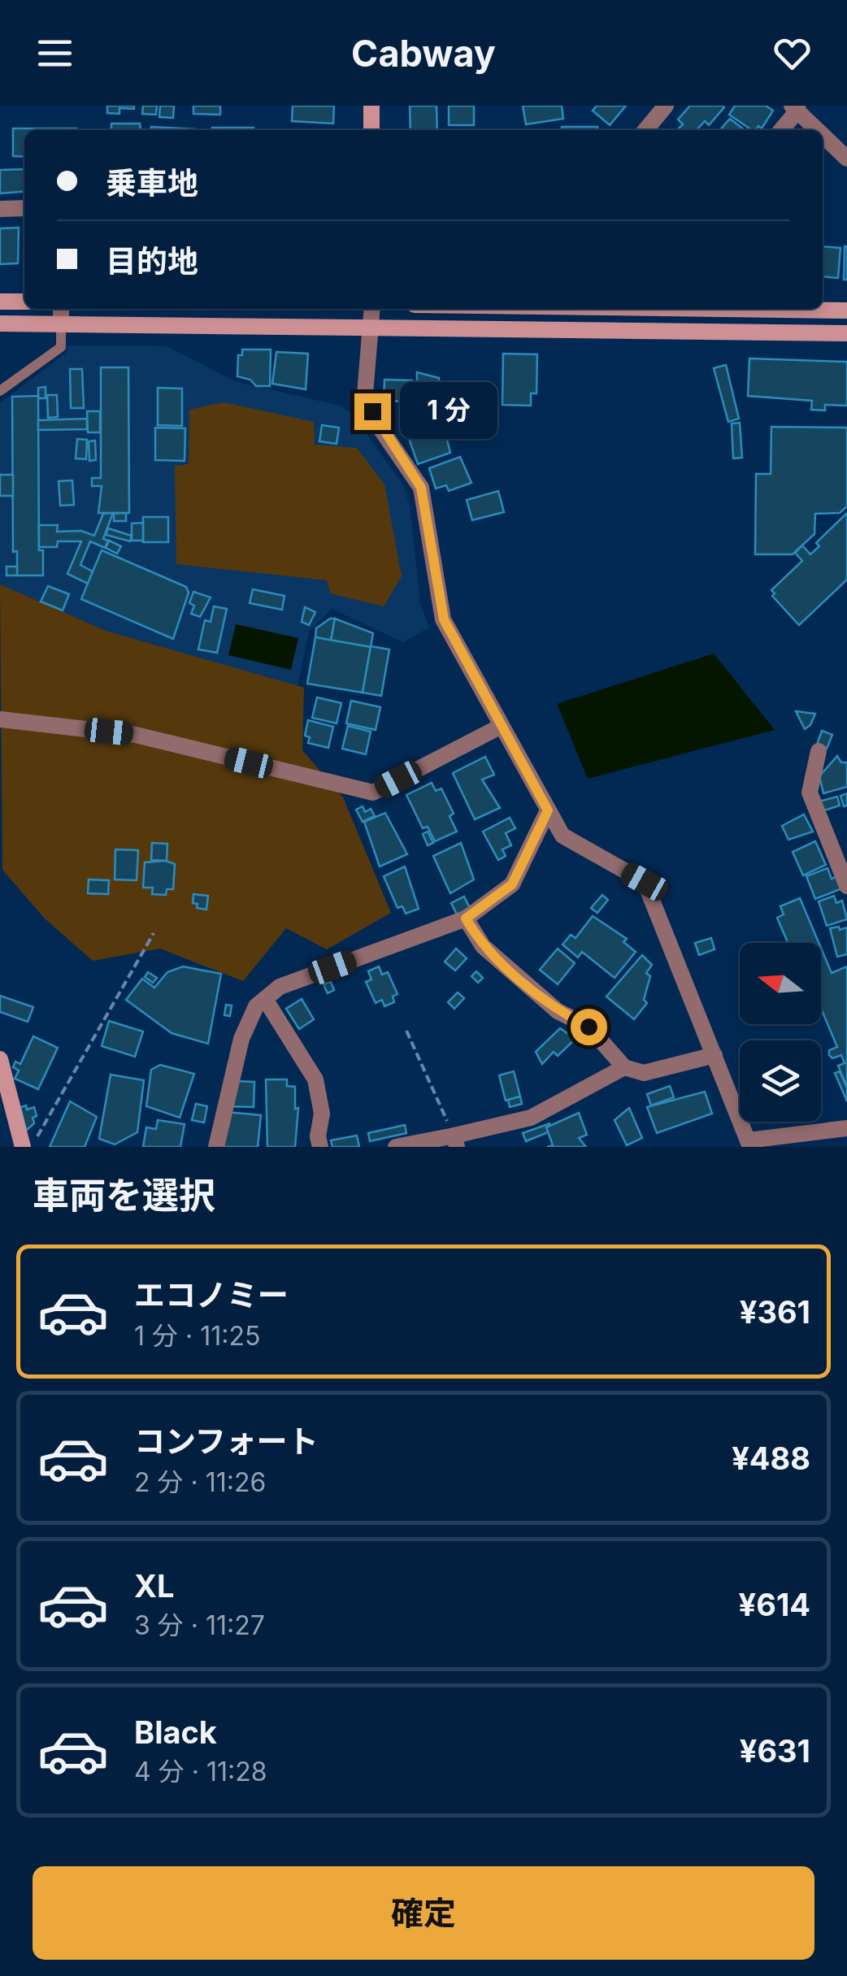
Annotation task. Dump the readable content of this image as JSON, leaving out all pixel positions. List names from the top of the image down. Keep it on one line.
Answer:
{"north":"left","page":{"header":"Cabway","banner":["乗車地","目的地"],"bubble":"1 分","heading":"車両を選択","list":[{"name":"エコノミー","note":"1 分 · 11:25","value":"¥361"},{"name":"コンフォート","note":"2 分 · 11:26","value":"¥488"},{"name":"XL","note":"3 分 · 11:27","value":"¥614"},{"name":"Black","note":"4 分 · 11:28","value":"¥631"}],"buttons":"確定"}}
